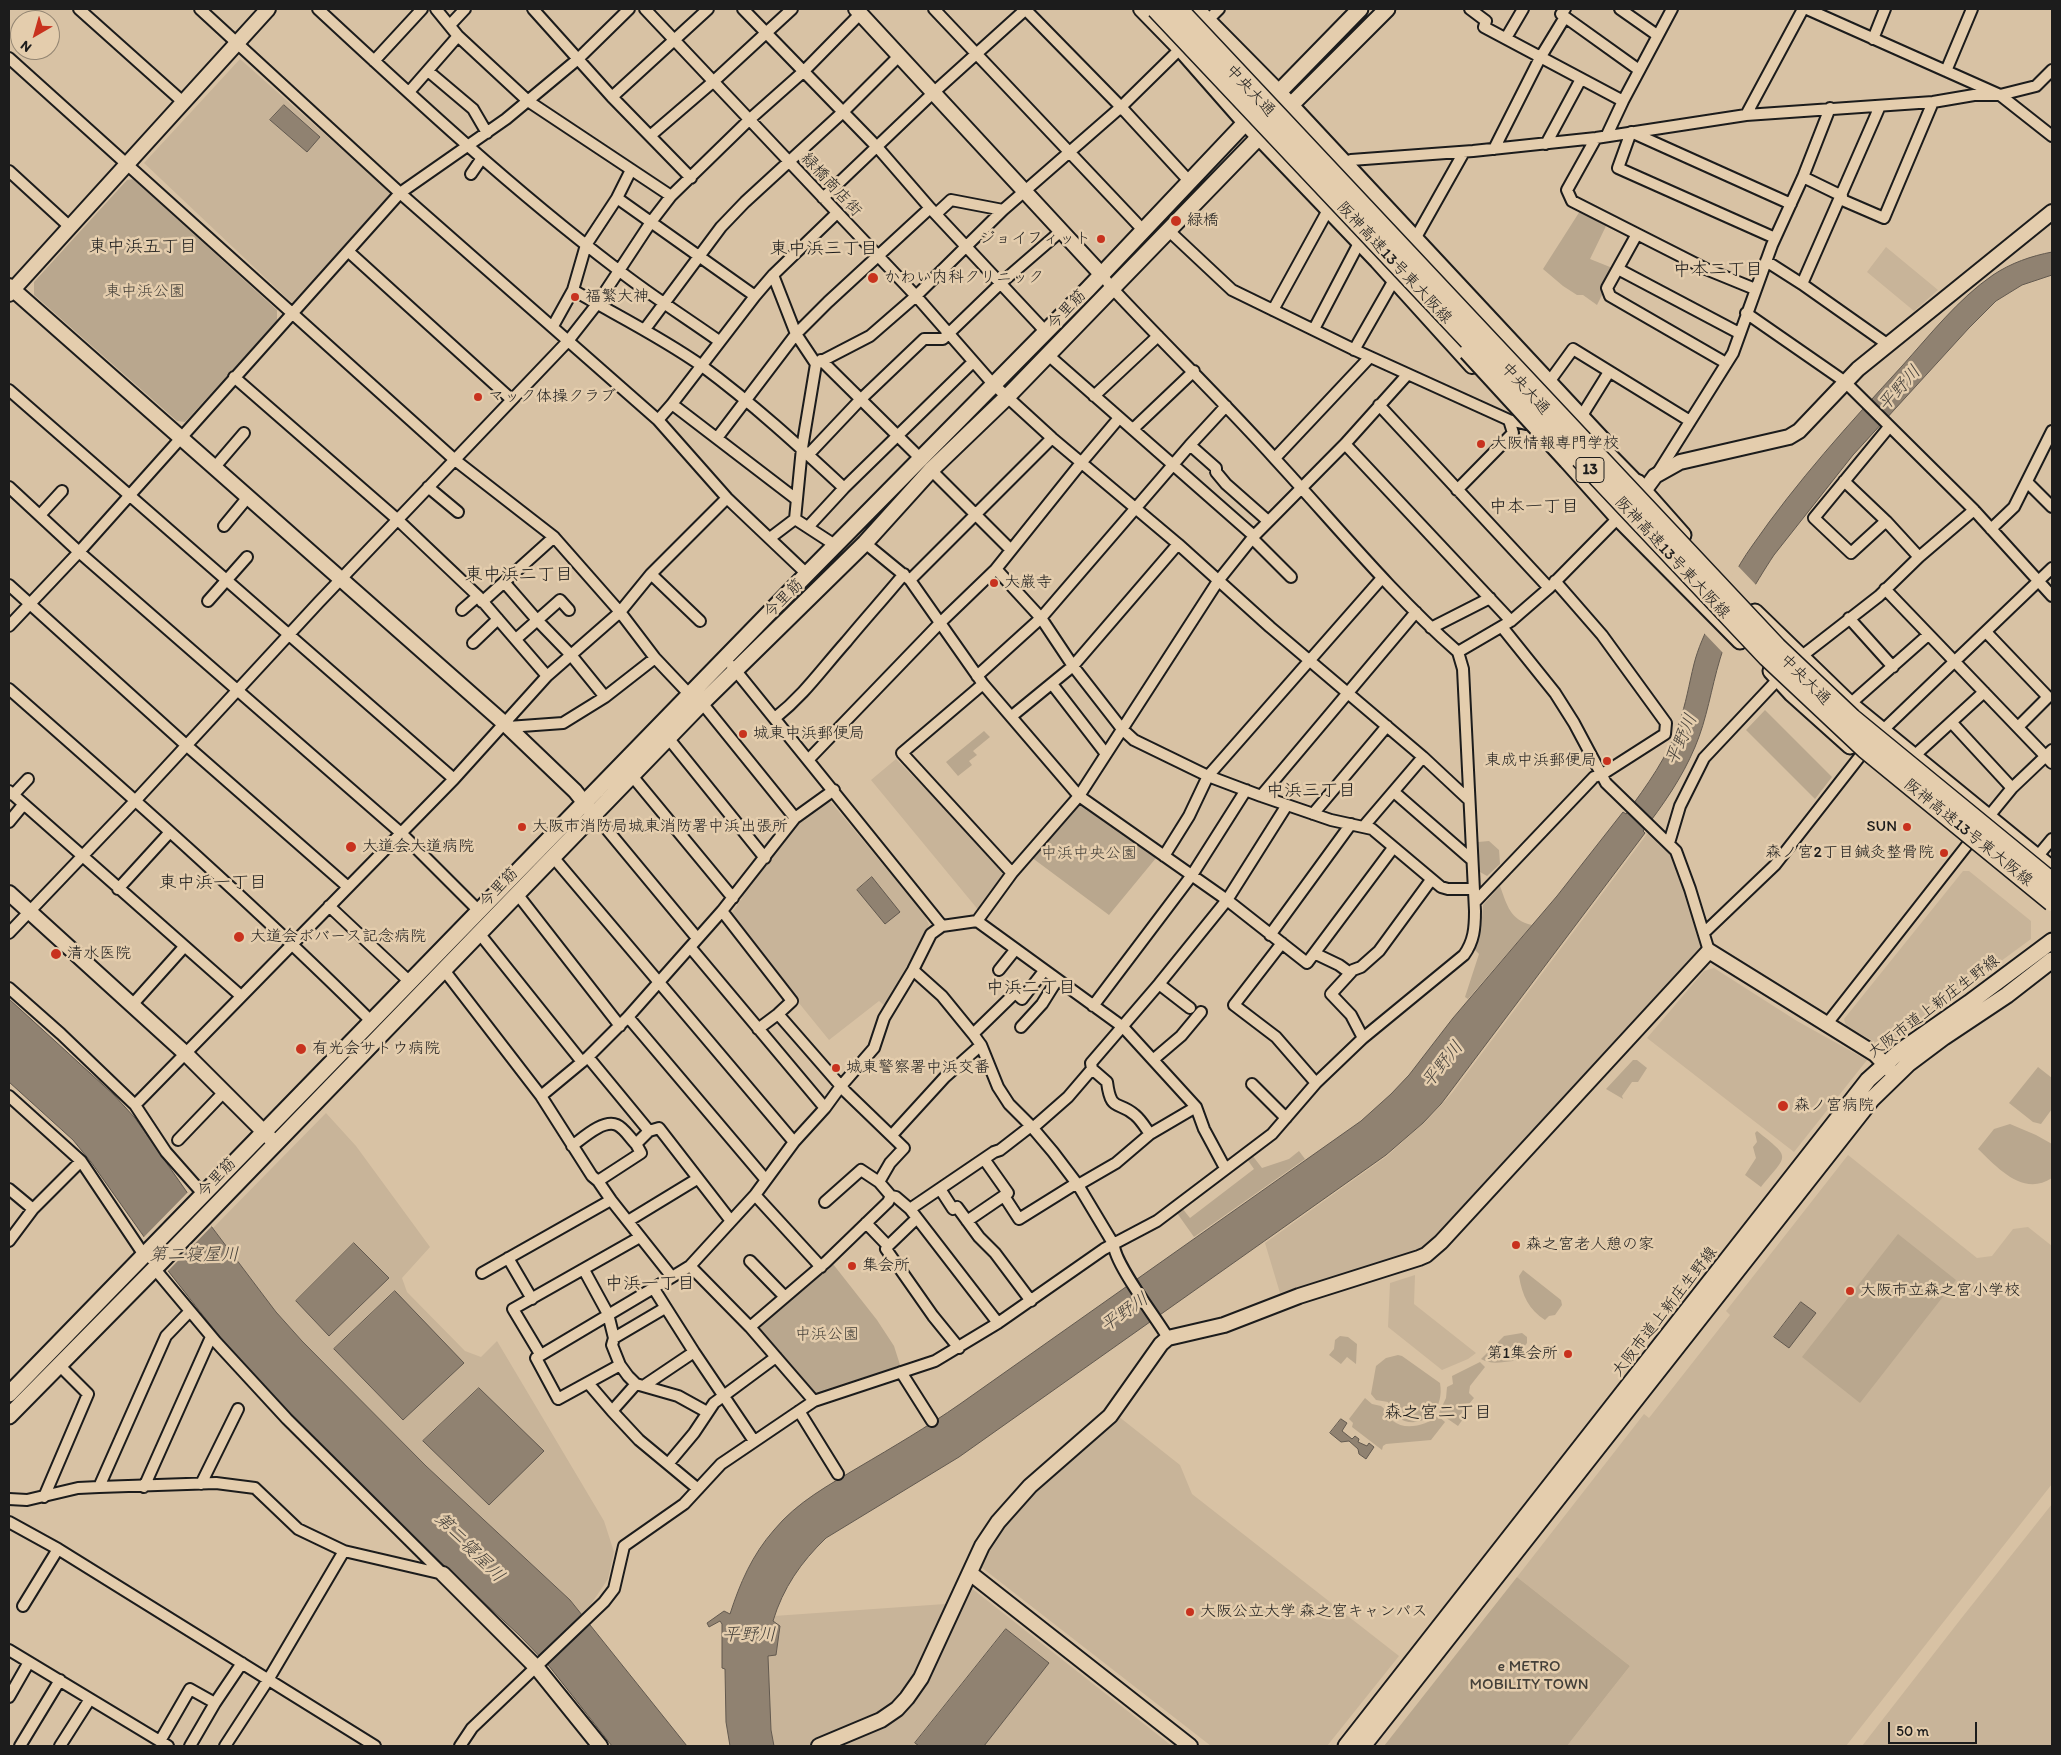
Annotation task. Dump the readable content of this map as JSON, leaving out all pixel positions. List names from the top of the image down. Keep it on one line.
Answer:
{"streets":{"highway":["阪神高速13号東大阪線","13"],"main road":["中央大通","今里筋","大阪市道上新庄生野線"],"street":["緑橋商店街"]},"crossings":[["緑橋商店街","今里筋"]],"districts":["東中浜五丁目","東中浜三丁目","中本二丁目","中本一丁目","東中浜二丁目","中浜三丁目","東中浜一丁目","中浜二丁目","中浜一丁目","森之宮二丁目"],"water":["平野川","第二寝屋川"],"parks":["東中浜公園","中浜中央公園","中浜公園","e METRO MOBILITY TOWN"],"places":["緑橋","ジョイフィット","かわい内科クリニック","福繁大神","マック体操クラブ","大阪情報専門学校","大巌寺","城東中浜郵便局","東成中浜郵便局","大阪市消防局城東消防署中浜出張所","SUN","大道会大道病院","森ノ宮2丁目鍼灸整骨院","大道会ボバース記念病院","清水医院","有光会サトウ病院","城東警察署中浜交番","森ノ宮病院","森之宮老人憩の家","集会所","大阪市立森之宮小学校","第1集会所","大阪公立大学 森之宮キャンパス"],"scale_bar":"50 m","north":"bottom left"}
